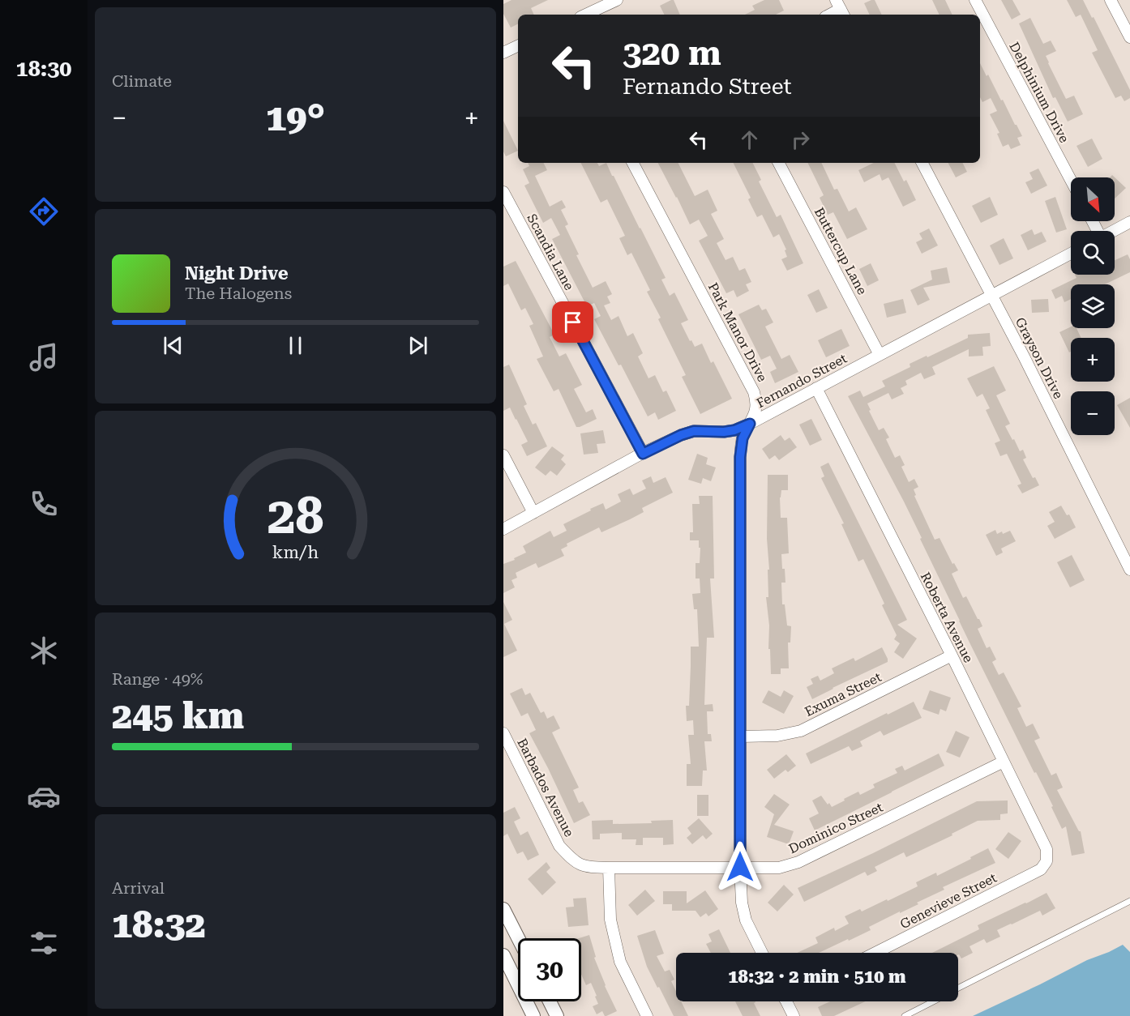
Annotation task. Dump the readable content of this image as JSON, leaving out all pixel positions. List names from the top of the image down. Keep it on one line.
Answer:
{"streets":{"street":["Delphinium Drive","Buttercup Lane","Scandia Lane","Park Manor Drive","Grayson Drive","Fernando Street","Roberta Avenue","Exuma Street","Barbados Avenue","Dominico Street","Genevieve Street"]},"crossings":[["Buttercup Lane","Fernando Street"],["Scandia Lane","Fernando Street"],["Park Manor Drive","Fernando Street"],["Park Manor Drive","Exuma Street"],["Park Manor Drive","Dominico Street"],["Grayson Drive","Fernando Street"],["Fernando Street","Roberta Avenue"],["Roberta Avenue","Exuma Street"],["Roberta Avenue","Dominico Street"],["Roberta Avenue","Genevieve Street"],["Barbados Avenue","Dominico Street"]],"north":"bottom right","page":{"tabs":"18:30","tile":["Climate",["Range · 49%","245 km"],["Arrival","18:32"]],"turn":["320 m","Fernando Street"],"heat":["−","19°","+"],"map_buttons":["+","−"],"song":["Night Drive","The Halogens"],"limit":"30","trip":"18:32 · 2 min · 510 m","gauge":["28","km/h"]}}
